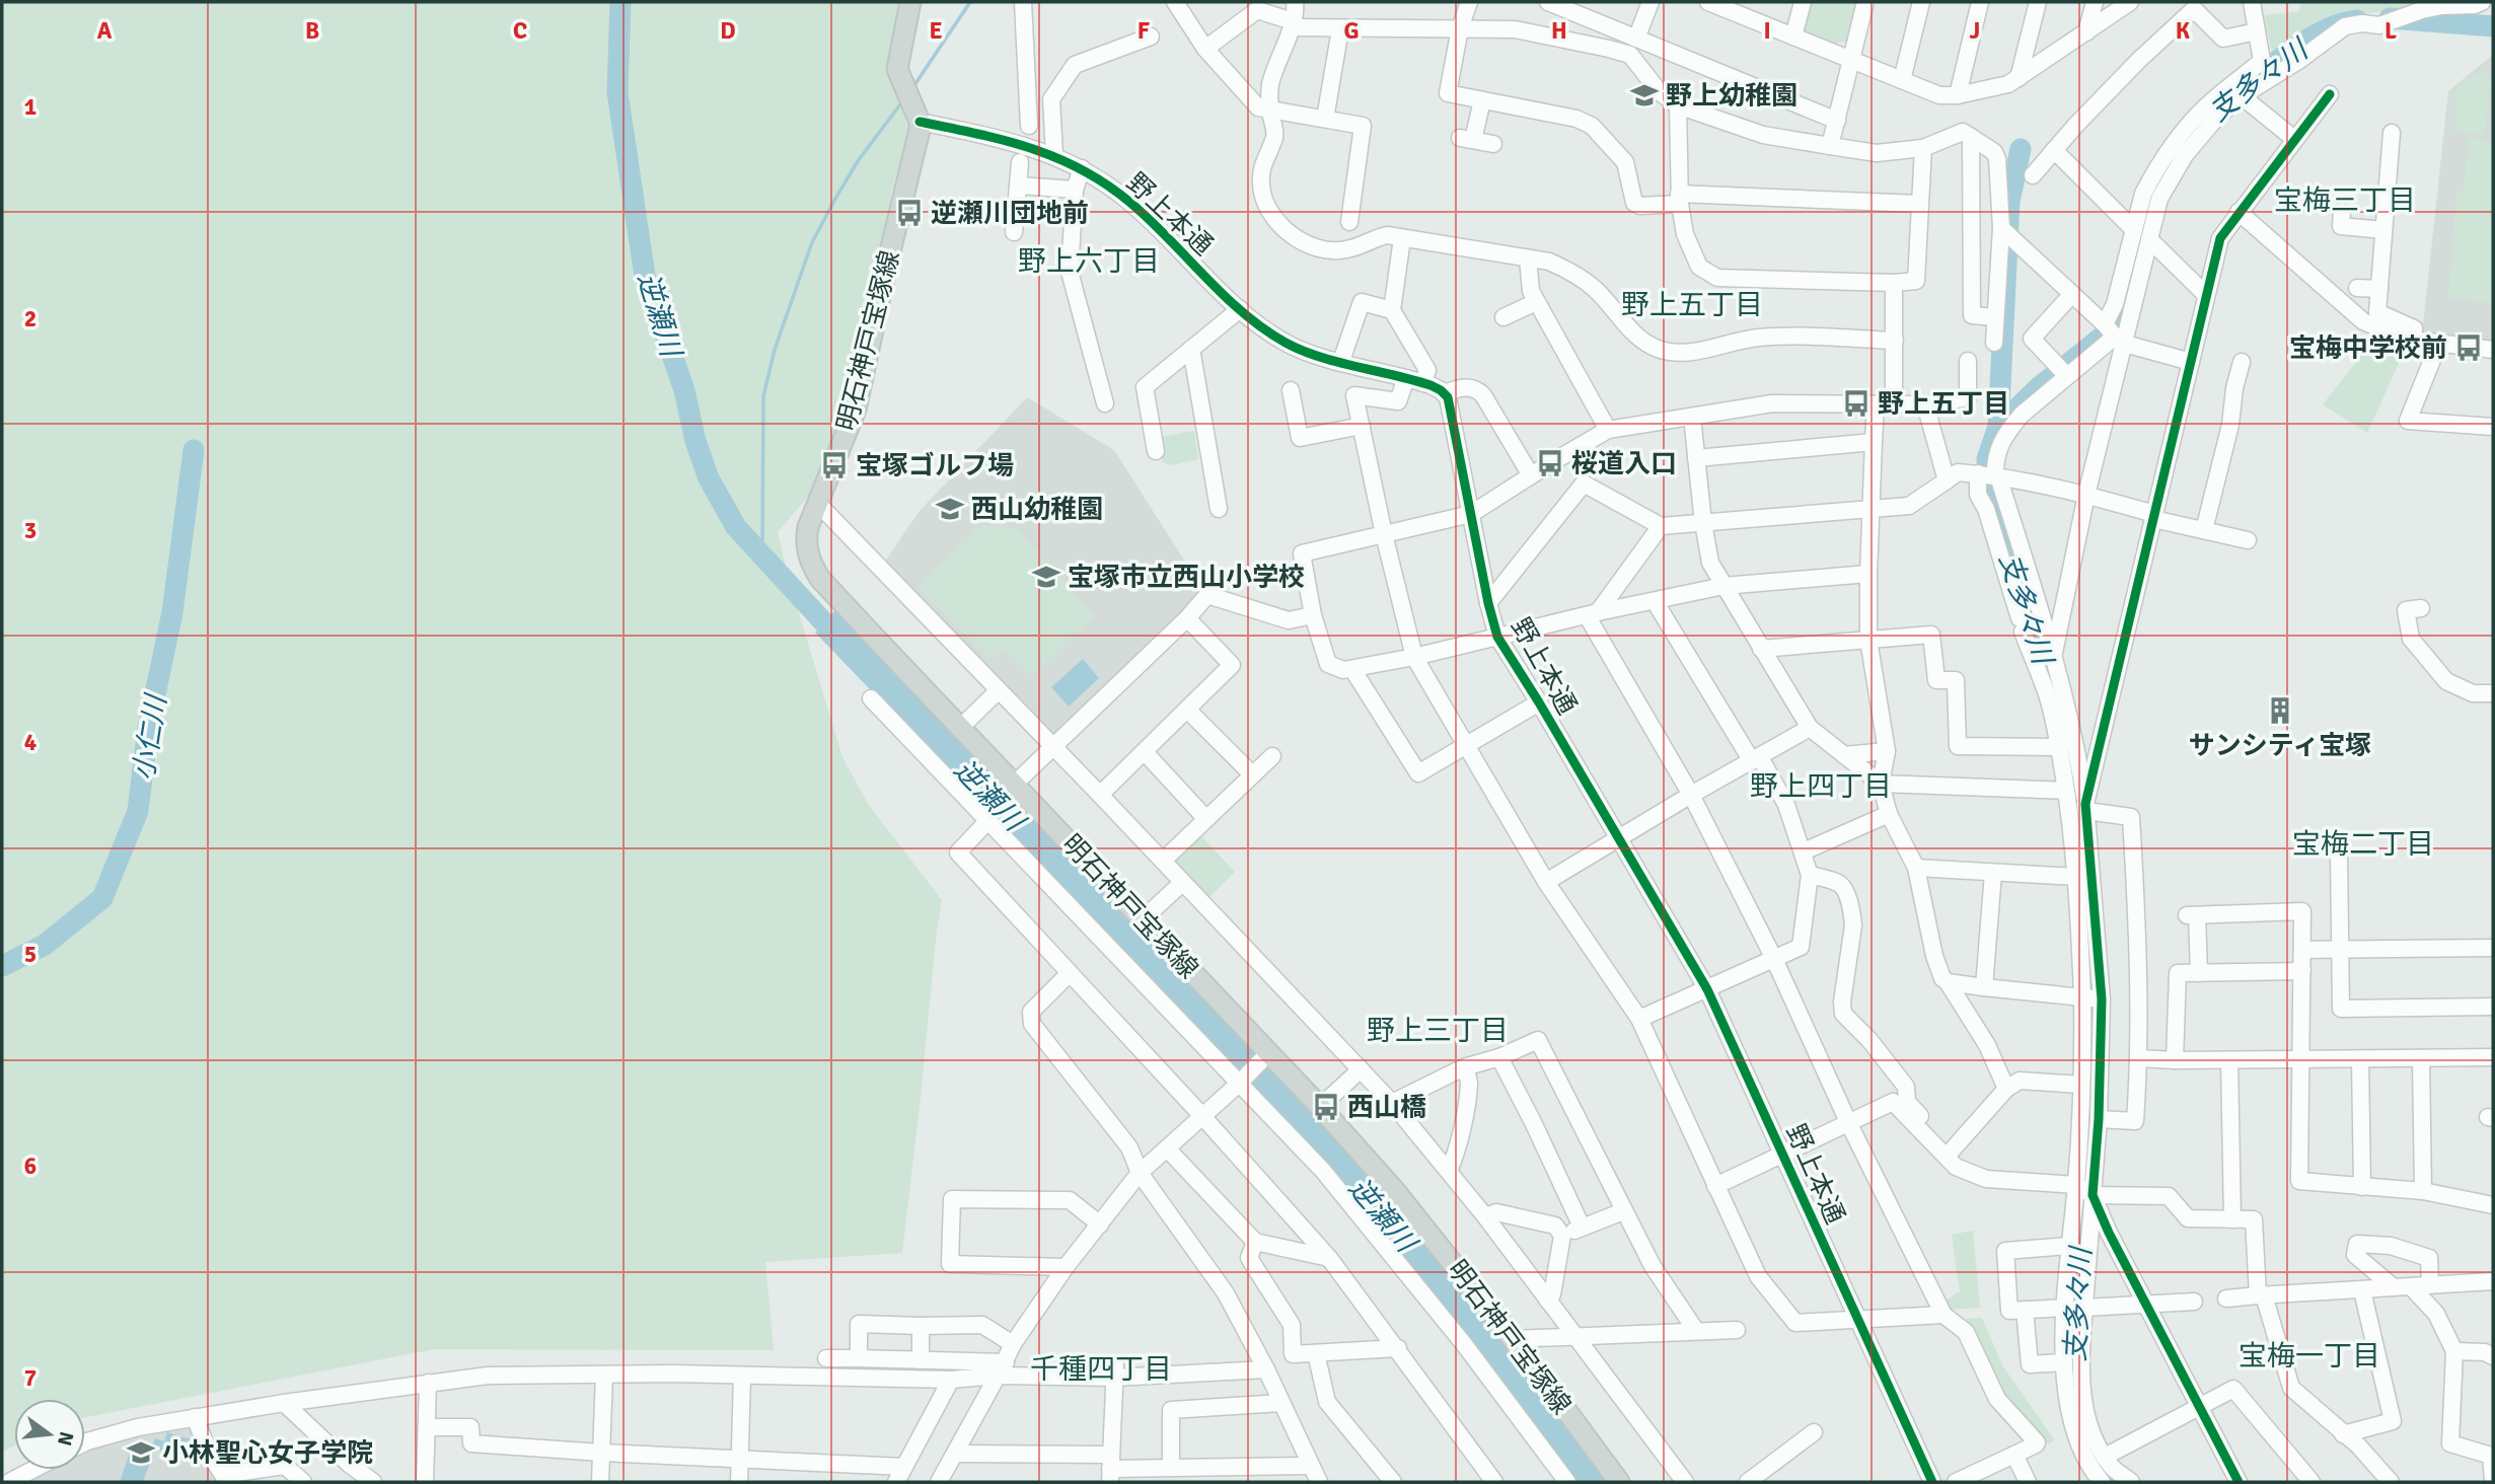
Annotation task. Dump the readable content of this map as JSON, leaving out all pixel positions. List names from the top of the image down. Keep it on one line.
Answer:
{"streets":{"main road":["明石神戸宝塚線"],"street":["野上本通"]},"crossings":[["野上本通","明石神戸宝塚線"]],"districts":["宝梅三丁目","野上六丁目","野上五丁目","野上四丁目","宝梅二丁目","野上三丁目","宝梅一丁目","千種四丁目"],"water":["支多々川","逆瀬川","小仁川"],"places":{"school or university":["野上幼稚園","西山幼稚園","宝塚市立西山小学校","小林聖心女子学院"],"bus stop":["逆瀬川団地前","宝梅中学校前","野上五丁目","桜道入口","宝塚ゴルフ場","西山橋"],"building":["サンシティ宝塚"]},"north":"right","grid":{"columns":["A","B","C","D","E","F","G","H","I","J","K","L"],"rows":["1","2","3","4","5","6","7"]}}
